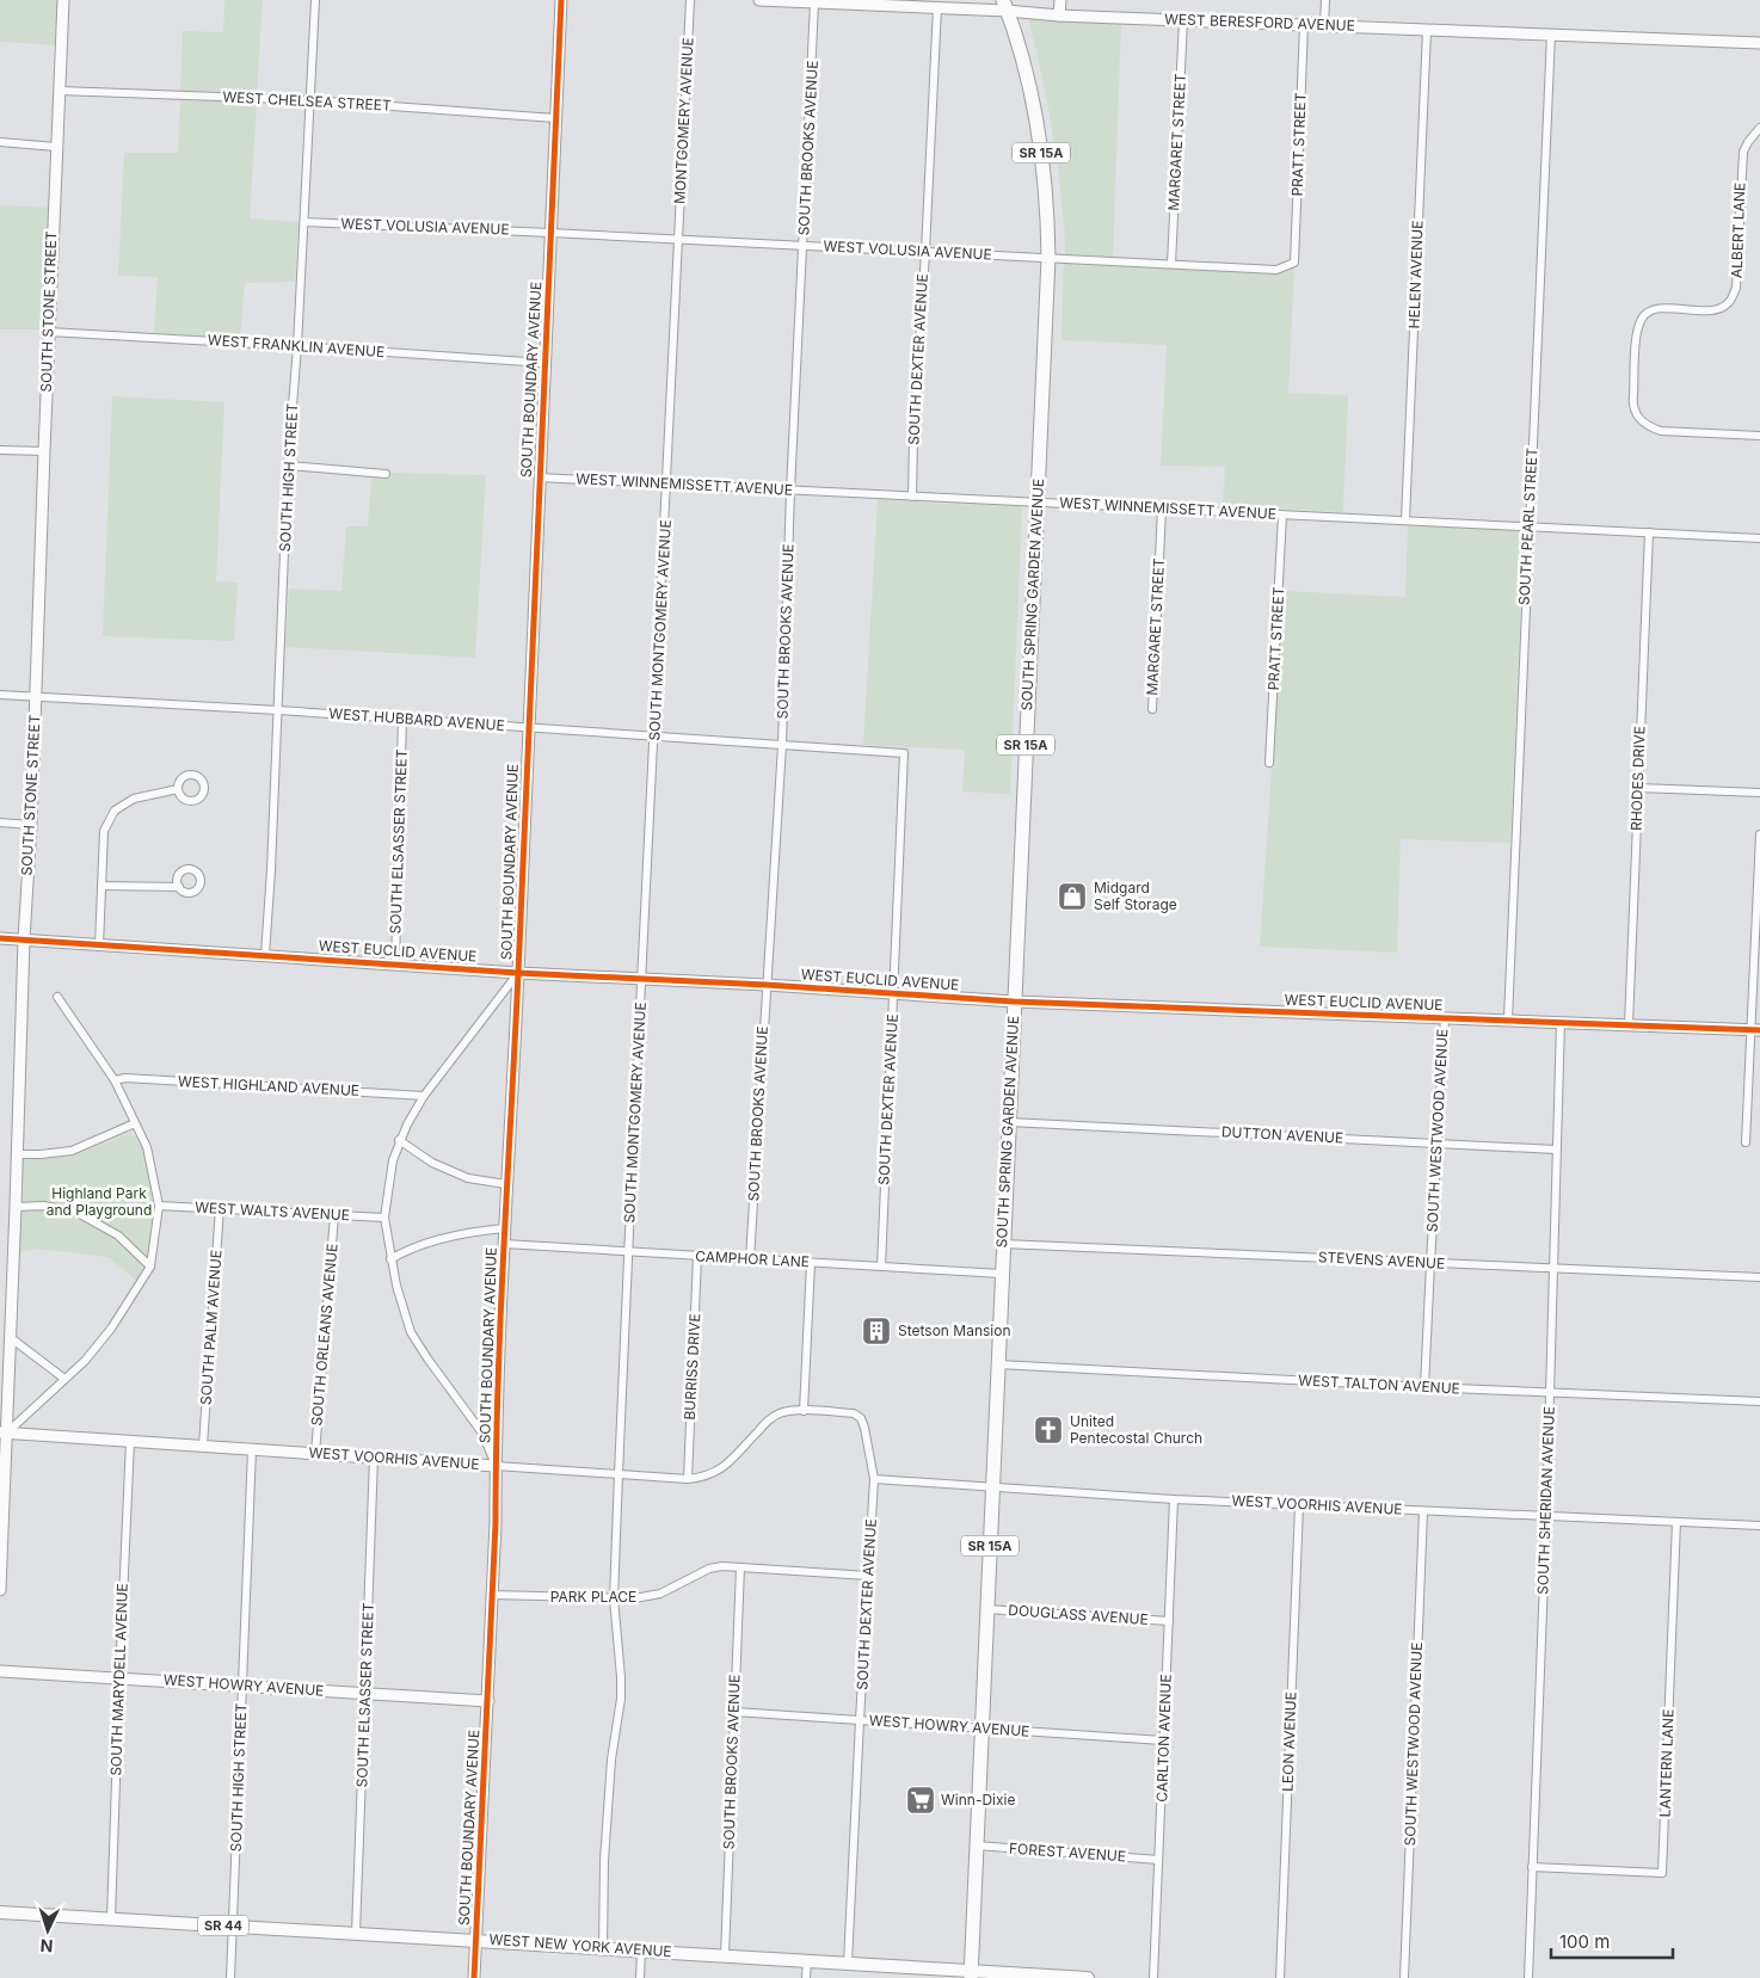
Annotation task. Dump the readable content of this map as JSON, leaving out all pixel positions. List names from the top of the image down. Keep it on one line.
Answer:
{"streets":{"highway":["SR 15A","SOUTH SPRING GARDEN AVENUE"],"main road":["SR 44","WEST NEW YORK AVENUE"],"street":["WEST BERESFORD AVENUE","WEST CHELSEA STREET","MONTGOMERY AVENUE","MARGARET STREET","PRATT STREET","SOUTH BROOKS AVENUE","WEST VOLUSIA AVENUE","ALBERT LANE","HELEN AVENUE","SOUTH STONE STREET","WEST FRANKLIN AVENUE","SOUTH DEXTER AVENUE","SOUTH BOUNDARY AVENUE","SOUTH HIGH STREET","WEST WINNEMISSETT AVENUE","SOUTH PEARL STREET","SOUTH MONTGOMERY AVENUE","WEST HUBBARD AVENUE","RHODES DRIVE","SOUTH ELSASSER STREET","WEST EUCLID AVENUE","WEST HIGHLAND AVENUE","SOUTH WESTWOOD AVENUE","DUTTON AVENUE","WEST WALTS AVENUE","CAMPHOR LANE","STEVENS AVENUE","SOUTH PALM AVENUE","SOUTH ORLEANS AVENUE","BURRISS DRIVE","WEST TALTON AVENUE","WEST VOORHIS AVENUE","SOUTH SHERIDAN AVENUE","PARK PLACE","DOUGLASS AVENUE","SOUTH MARYDELL AVENUE","WEST HOWRY AVENUE","CARLTON AVENUE","LEON AVENUE","LANTERN LANE","FOREST AVENUE"]},"crossings":[["WEST BERESFORD AVENUE","MARGARET STREET"],["WEST BERESFORD AVENUE","PRATT STREET"],["WEST BERESFORD AVENUE","SOUTH BROOKS AVENUE"],["WEST BERESFORD AVENUE","HELEN AVENUE"],["WEST BERESFORD AVENUE","SOUTH DEXTER AVENUE"],["WEST BERESFORD AVENUE","SOUTH PEARL STREET"],["WEST BERESFORD AVENUE","SOUTH SPRING GARDEN AVENUE"],["WEST CHELSEA STREET","SOUTH STONE STREET"],["WEST CHELSEA STREET","SOUTH BOUNDARY AVENUE"],["WEST CHELSEA STREET","SOUTH HIGH STREET"],["MONTGOMERY AVENUE","WEST VOLUSIA AVENUE"],["MONTGOMERY AVENUE","SOUTH MONTGOMERY AVENUE"],["MARGARET STREET","WEST VOLUSIA AVENUE"],["MARGARET STREET","WEST WINNEMISSETT AVENUE"],["PRATT STREET","WEST VOLUSIA AVENUE"],["PRATT STREET","WEST WINNEMISSETT AVENUE"],["SOUTH BROOKS AVENUE","WEST VOLUSIA AVENUE"],["SOUTH BROOKS AVENUE","WEST WINNEMISSETT AVENUE"],["SOUTH BROOKS AVENUE","WEST HUBBARD AVENUE"],["SOUTH BROOKS AVENUE","WEST EUCLID AVENUE"],["SOUTH BROOKS AVENUE","CAMPHOR LANE"],["SOUTH BROOKS AVENUE","PARK PLACE"],["SOUTH BROOKS AVENUE","WEST HOWRY AVENUE"],["SOUTH BROOKS AVENUE","WEST NEW YORK AVENUE"],["WEST VOLUSIA AVENUE","SOUTH DEXTER AVENUE"],["WEST VOLUSIA AVENUE","SOUTH BOUNDARY AVENUE"],["WEST VOLUSIA AVENUE","SOUTH HIGH STREET"],["WEST VOLUSIA AVENUE","SOUTH SPRING GARDEN AVENUE"],["WEST VOLUSIA AVENUE","SOUTH MONTGOMERY AVENUE"],["HELEN AVENUE","WEST WINNEMISSETT AVENUE"],["SOUTH STONE STREET","WEST FRANKLIN AVENUE"],["SOUTH STONE STREET","WEST HUBBARD AVENUE"],["SOUTH STONE STREET","WEST EUCLID AVENUE"],["SOUTH STONE STREET","WEST VOORHIS AVENUE"],["WEST FRANKLIN AVENUE","SOUTH BOUNDARY AVENUE"],["WEST FRANKLIN AVENUE","SOUTH HIGH STREET"],["SOUTH DEXTER AVENUE","WEST WINNEMISSETT AVENUE"],["SOUTH DEXTER AVENUE","WEST HUBBARD AVENUE"],["SOUTH DEXTER AVENUE","WEST EUCLID AVENUE"],["SOUTH DEXTER AVENUE","CAMPHOR LANE"],["SOUTH DEXTER AVENUE","WEST VOORHIS AVENUE"],["SOUTH DEXTER AVENUE","PARK PLACE"],["SOUTH DEXTER AVENUE","WEST HOWRY AVENUE"],["SOUTH DEXTER AVENUE","WEST NEW YORK AVENUE"],["SOUTH BOUNDARY AVENUE","WEST WINNEMISSETT AVENUE"],["SOUTH BOUNDARY AVENUE","WEST HUBBARD AVENUE"],["SOUTH BOUNDARY AVENUE","WEST EUCLID AVENUE"],["SOUTH BOUNDARY AVENUE","CAMPHOR LANE"],["SOUTH BOUNDARY AVENUE","WEST VOORHIS AVENUE"],["SOUTH BOUNDARY AVENUE","PARK PLACE"],["SOUTH BOUNDARY AVENUE","WEST HOWRY AVENUE"],["SOUTH BOUNDARY AVENUE","WEST NEW YORK AVENUE"],["SOUTH HIGH STREET","WEST HUBBARD AVENUE"],["SOUTH HIGH STREET","WEST EUCLID AVENUE"],["SOUTH HIGH STREET","WEST VOORHIS AVENUE"],["SOUTH HIGH STREET","WEST HOWRY AVENUE"],["SOUTH HIGH STREET","WEST NEW YORK AVENUE"],["WEST WINNEMISSETT AVENUE","SOUTH PEARL STREET"],["WEST WINNEMISSETT AVENUE","SOUTH SPRING GARDEN AVENUE"],["WEST WINNEMISSETT AVENUE","SOUTH MONTGOMERY AVENUE"],["WEST WINNEMISSETT AVENUE","RHODES DRIVE"],["SOUTH PEARL STREET","WEST EUCLID AVENUE"],["SOUTH SPRING GARDEN AVENUE","WEST EUCLID AVENUE"],["SOUTH SPRING GARDEN AVENUE","DUTTON AVENUE"],["SOUTH SPRING GARDEN AVENUE","CAMPHOR LANE"],["SOUTH SPRING GARDEN AVENUE","STEVENS AVENUE"],["SOUTH SPRING GARDEN AVENUE","WEST TALTON AVENUE"],["SOUTH SPRING GARDEN AVENUE","WEST VOORHIS AVENUE"],["SOUTH SPRING GARDEN AVENUE","DOUGLASS AVENUE"],["SOUTH SPRING GARDEN AVENUE","WEST HOWRY AVENUE"],["SOUTH SPRING GARDEN AVENUE","FOREST AVENUE"],["SOUTH SPRING GARDEN AVENUE","WEST NEW YORK AVENUE"],["SOUTH MONTGOMERY AVENUE","WEST HUBBARD AVENUE"],["SOUTH MONTGOMERY AVENUE","WEST EUCLID AVENUE"],["SOUTH MONTGOMERY AVENUE","CAMPHOR LANE"],["SOUTH MONTGOMERY AVENUE","WEST VOORHIS AVENUE"],["SOUTH MONTGOMERY AVENUE","PARK PLACE"],["SOUTH MONTGOMERY AVENUE","WEST NEW YORK AVENUE"],["WEST HUBBARD AVENUE","SOUTH ELSASSER STREET"],["RHODES DRIVE","WEST EUCLID AVENUE"],["SOUTH ELSASSER STREET","WEST EUCLID AVENUE"],["SOUTH ELSASSER STREET","WEST VOORHIS AVENUE"],["SOUTH ELSASSER STREET","WEST HOWRY AVENUE"],["SOUTH ELSASSER STREET","WEST NEW YORK AVENUE"],["WEST EUCLID AVENUE","SOUTH WESTWOOD AVENUE"],["WEST EUCLID AVENUE","SOUTH SHERIDAN AVENUE"],["SOUTH WESTWOOD AVENUE","DUTTON AVENUE"],["SOUTH WESTWOOD AVENUE","STEVENS AVENUE"],["SOUTH WESTWOOD AVENUE","WEST TALTON AVENUE"],["SOUTH WESTWOOD AVENUE","WEST VOORHIS AVENUE"],["DUTTON AVENUE","SOUTH SHERIDAN AVENUE"],["WEST WALTS AVENUE","SOUTH PALM AVENUE"],["WEST WALTS AVENUE","SOUTH ORLEANS AVENUE"],["CAMPHOR LANE","BURRISS DRIVE"],["STEVENS AVENUE","SOUTH SHERIDAN AVENUE"],["SOUTH PALM AVENUE","WEST VOORHIS AVENUE"],["SOUTH ORLEANS AVENUE","WEST VOORHIS AVENUE"],["BURRISS DRIVE","WEST VOORHIS AVENUE"],["WEST TALTON AVENUE","SOUTH SHERIDAN AVENUE"],["WEST VOORHIS AVENUE","SOUTH SHERIDAN AVENUE"],["WEST VOORHIS AVENUE","SOUTH MARYDELL AVENUE"],["WEST VOORHIS AVENUE","CARLTON AVENUE"],["WEST VOORHIS AVENUE","LEON AVENUE"],["WEST VOORHIS AVENUE","LANTERN LANE"],["SOUTH SHERIDAN AVENUE","LANTERN LANE"],["DOUGLASS AVENUE","CARLTON AVENUE"],["SOUTH MARYDELL AVENUE","WEST HOWRY AVENUE"],["SOUTH MARYDELL AVENUE","WEST NEW YORK AVENUE"],["WEST HOWRY AVENUE","CARLTON AVENUE"],["CARLTON AVENUE","FOREST AVENUE"]],"parks":["Highland Park and Playground"],"places":{"shop":["Midgard Self Storage"],"building":["Stetson Mansion"],"church":["United Pentecostal Church"],"supermarket":["Winn-Dixie"]},"scale_bar":"100 m","north":"bottom"}
